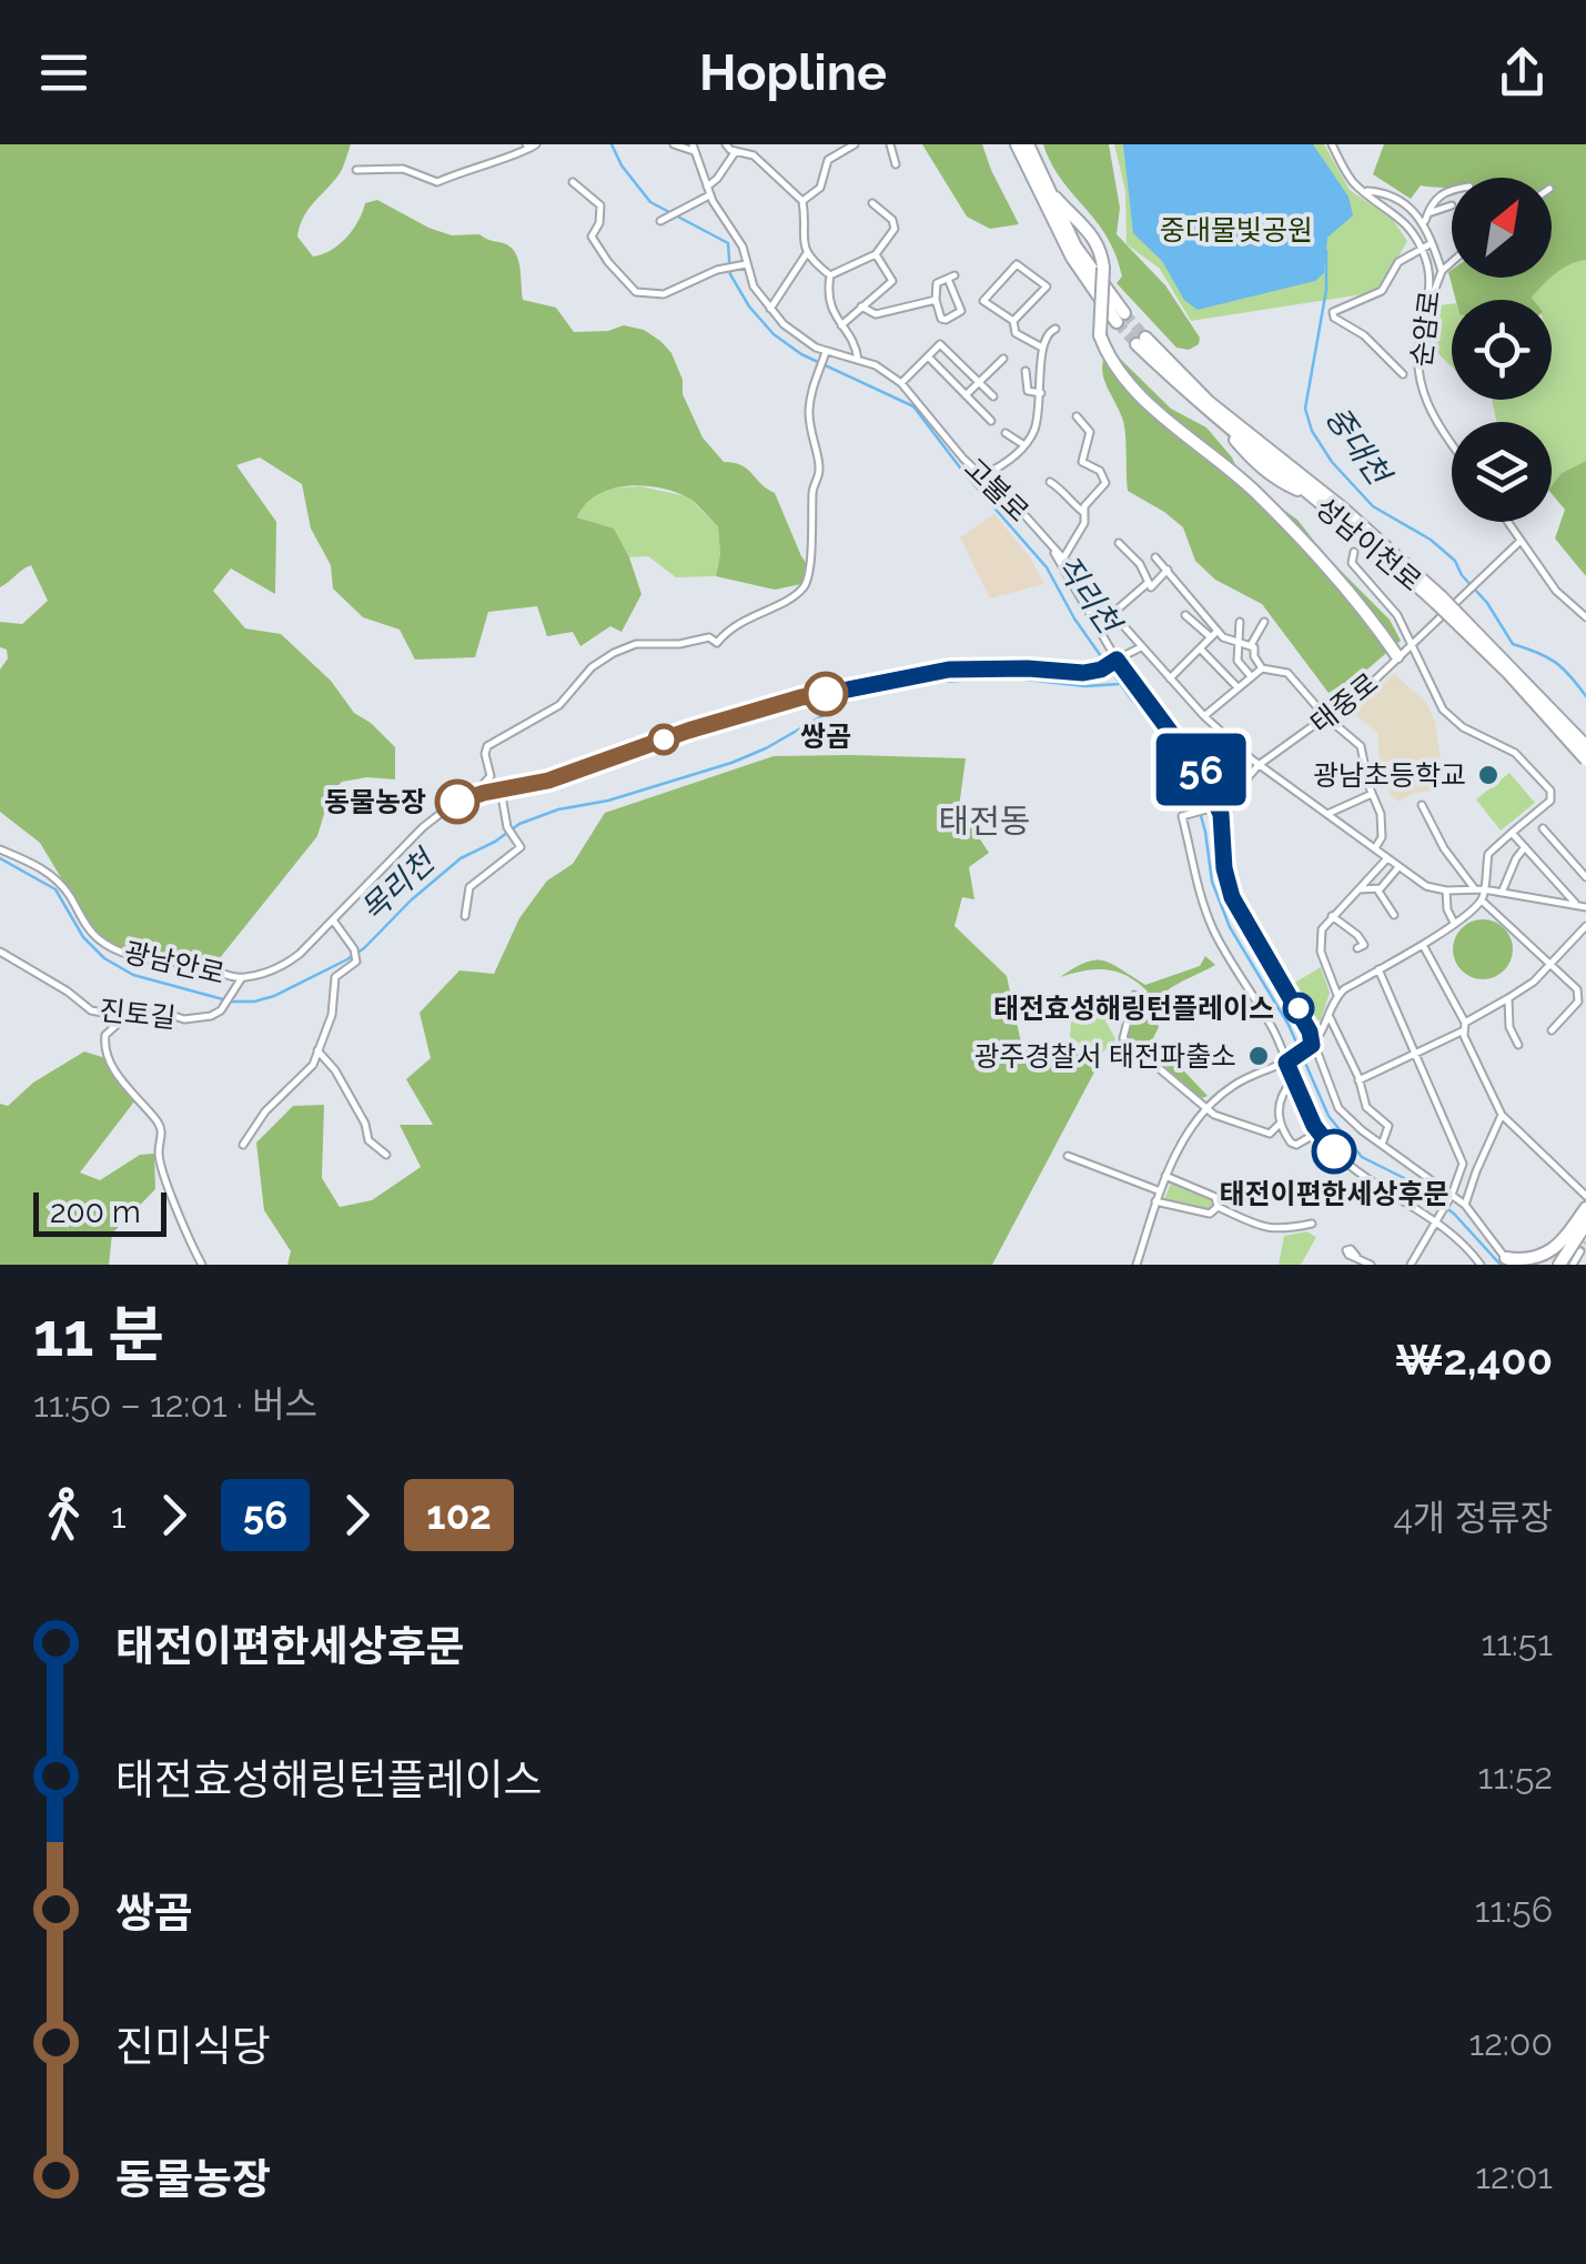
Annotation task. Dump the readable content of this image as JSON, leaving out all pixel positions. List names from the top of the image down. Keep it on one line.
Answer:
{"streets":{"highway":["성남이천로"],"street":["순암로","고불로","태중로","광남안로","진토길"]},"crossings":[["고불로","태중로"],["광남안로","진토길"]],"districts":["태전동"],"water":["중대천","직리천","목리천"],"parks":["중대물빛공원"],"places":["쌍곰","광남초등학교","동물농장","태전효성해링턴플레이스","광주경찰서 태전파출소","태전이편한세상후문"],"lines":["bus line 56","bus line 102"],"scale_bar":"200 m","north":"top right","page":{"header":"Hopline","on_map":"56","scale":"200 m","heading":["11 분","11:50 – 12:01 · 버스","₩2,400"],"legs":["1","56","102","4개 정류장"],"list":[{"name":"태전이편한세상후문","value":"11:51"},{"name":"태전효성해링턴플레이스","value":"11:52"},{"name":"쌍곰","value":"11:56"},{"name":"진미식당","value":"12:00"},{"name":"동물농장","value":"12:01"}]}}
